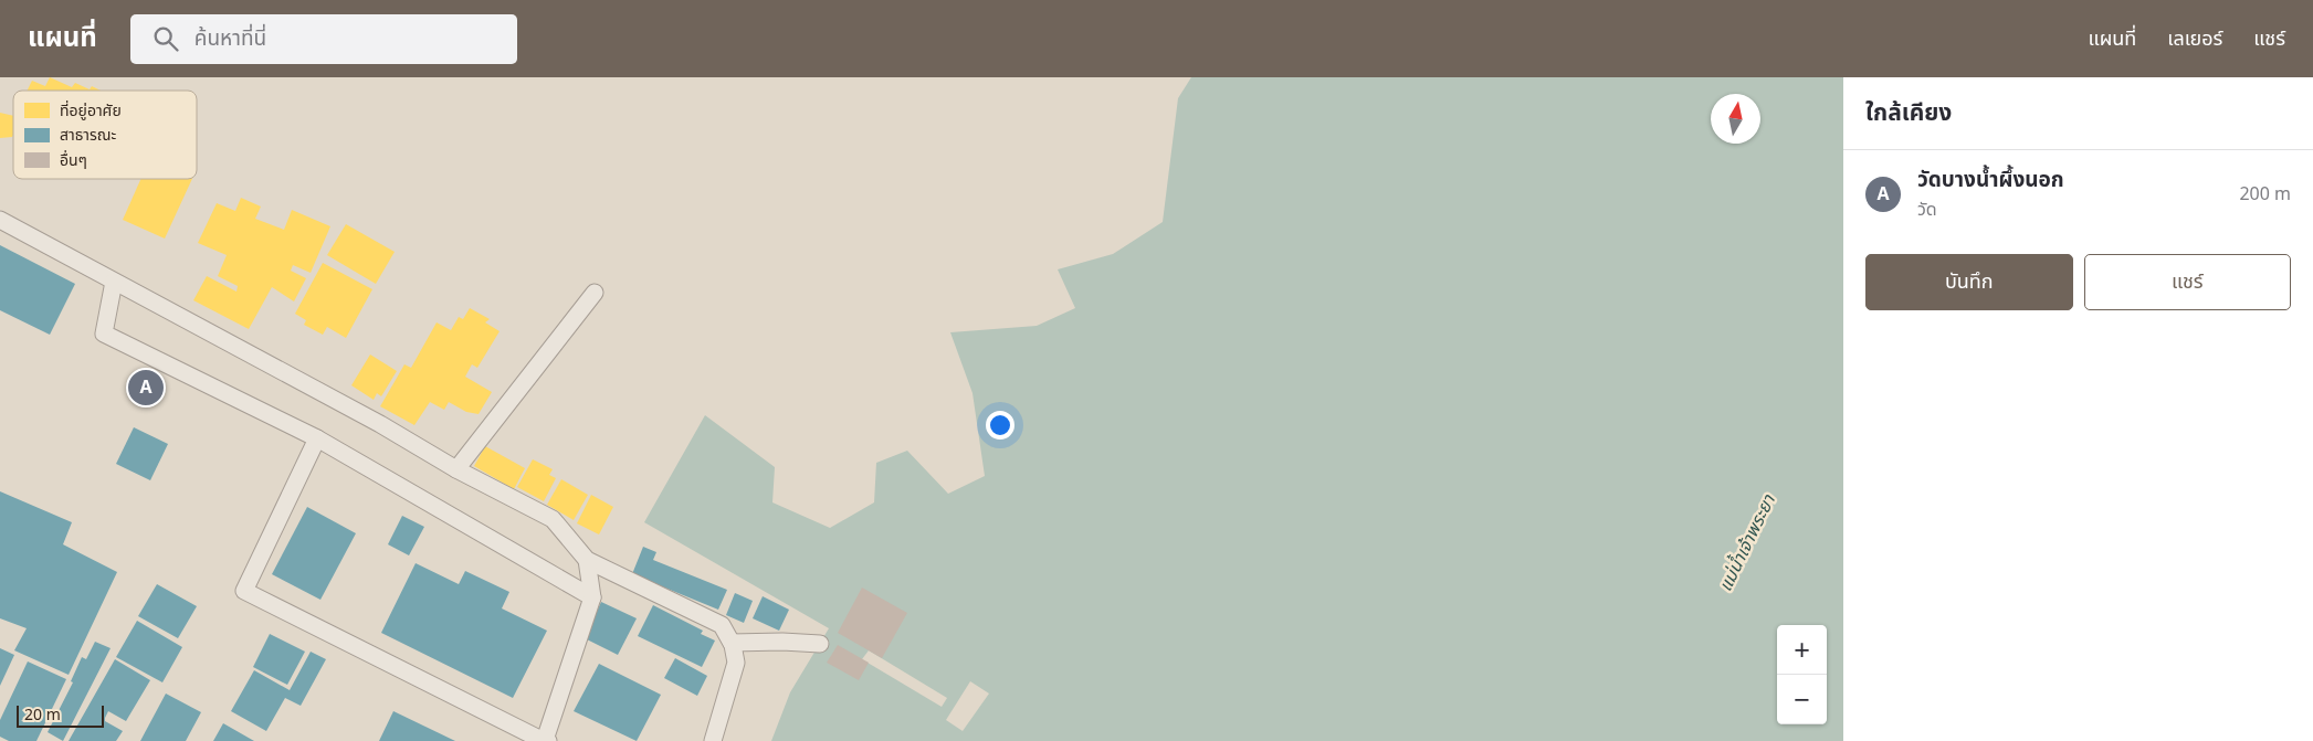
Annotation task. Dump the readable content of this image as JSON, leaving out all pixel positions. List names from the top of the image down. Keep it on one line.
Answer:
{"water":["แม่น้ำเจ้าพระยา"],"legend":["ที่อยู่อาศัย","สาธารณะ","อื่นๆ"],"scale_bar":"20 m","north":"top","page":{"header":"แผนที่","search":"ค้นหาที่นี่","nav":["แผนที่","เลเยอร์","แชร์"],"heading":"ใกล้เคียง","list":[{"mark":"A","name":"วัดบางน้ำผึ้งนอก","note":"วัด","value":"200 m"}],"buttons":["บันทึก","แชร์"],"pins":"A","map_buttons":["+","−"],"scale":"20 m"}}
